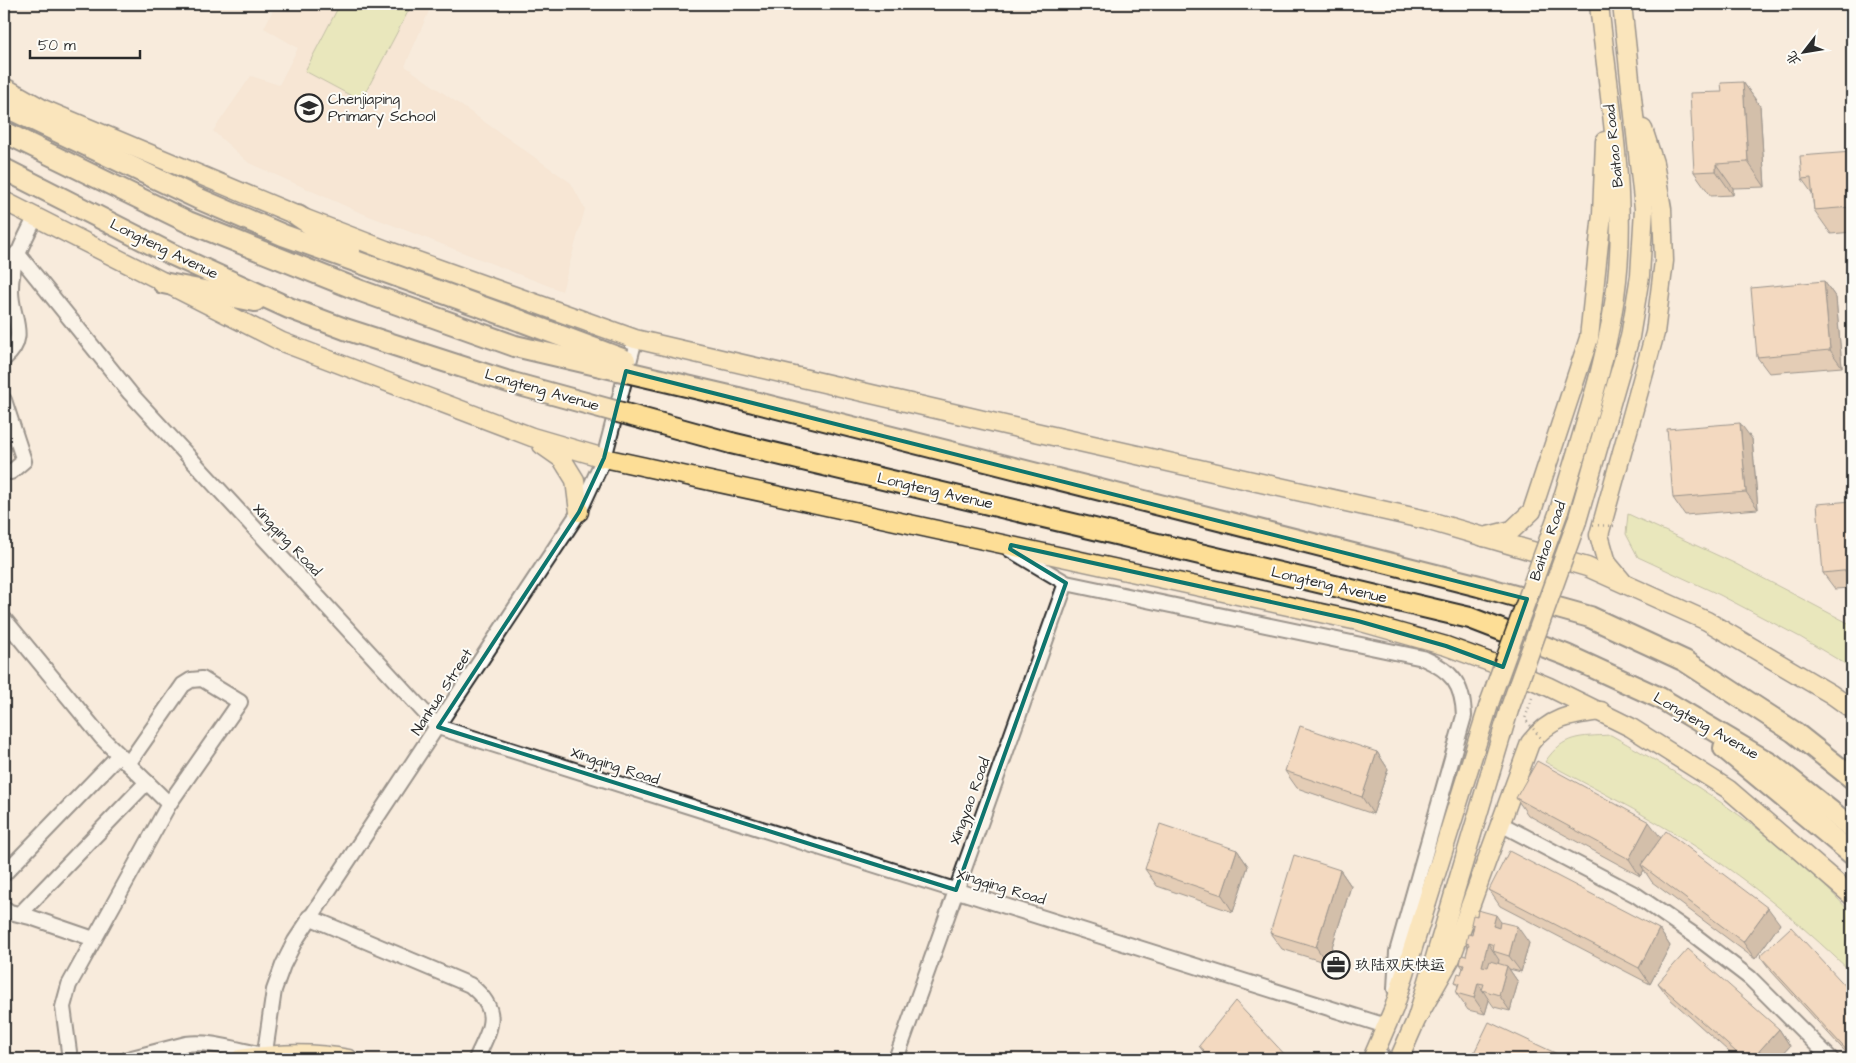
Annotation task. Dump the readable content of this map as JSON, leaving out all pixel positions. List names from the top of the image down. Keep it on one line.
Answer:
{"streets":{"highway":["Longteng Avenue"],"main road":["Baitao Road"],"street":["Xingqing Road","Nanhua Street","Xingyao Road"]},"crossings":[["Baitao Road","Xingqing Road"],["Xingqing Road","Nanhua Street"],["Xingqing Road","Xingyao Road"]],"places":{"school or university":["Chenjiaping Primary School"],"office":["玖陆双庆快运"]},"scale_bar":"50 m","north":"bottom left"}
